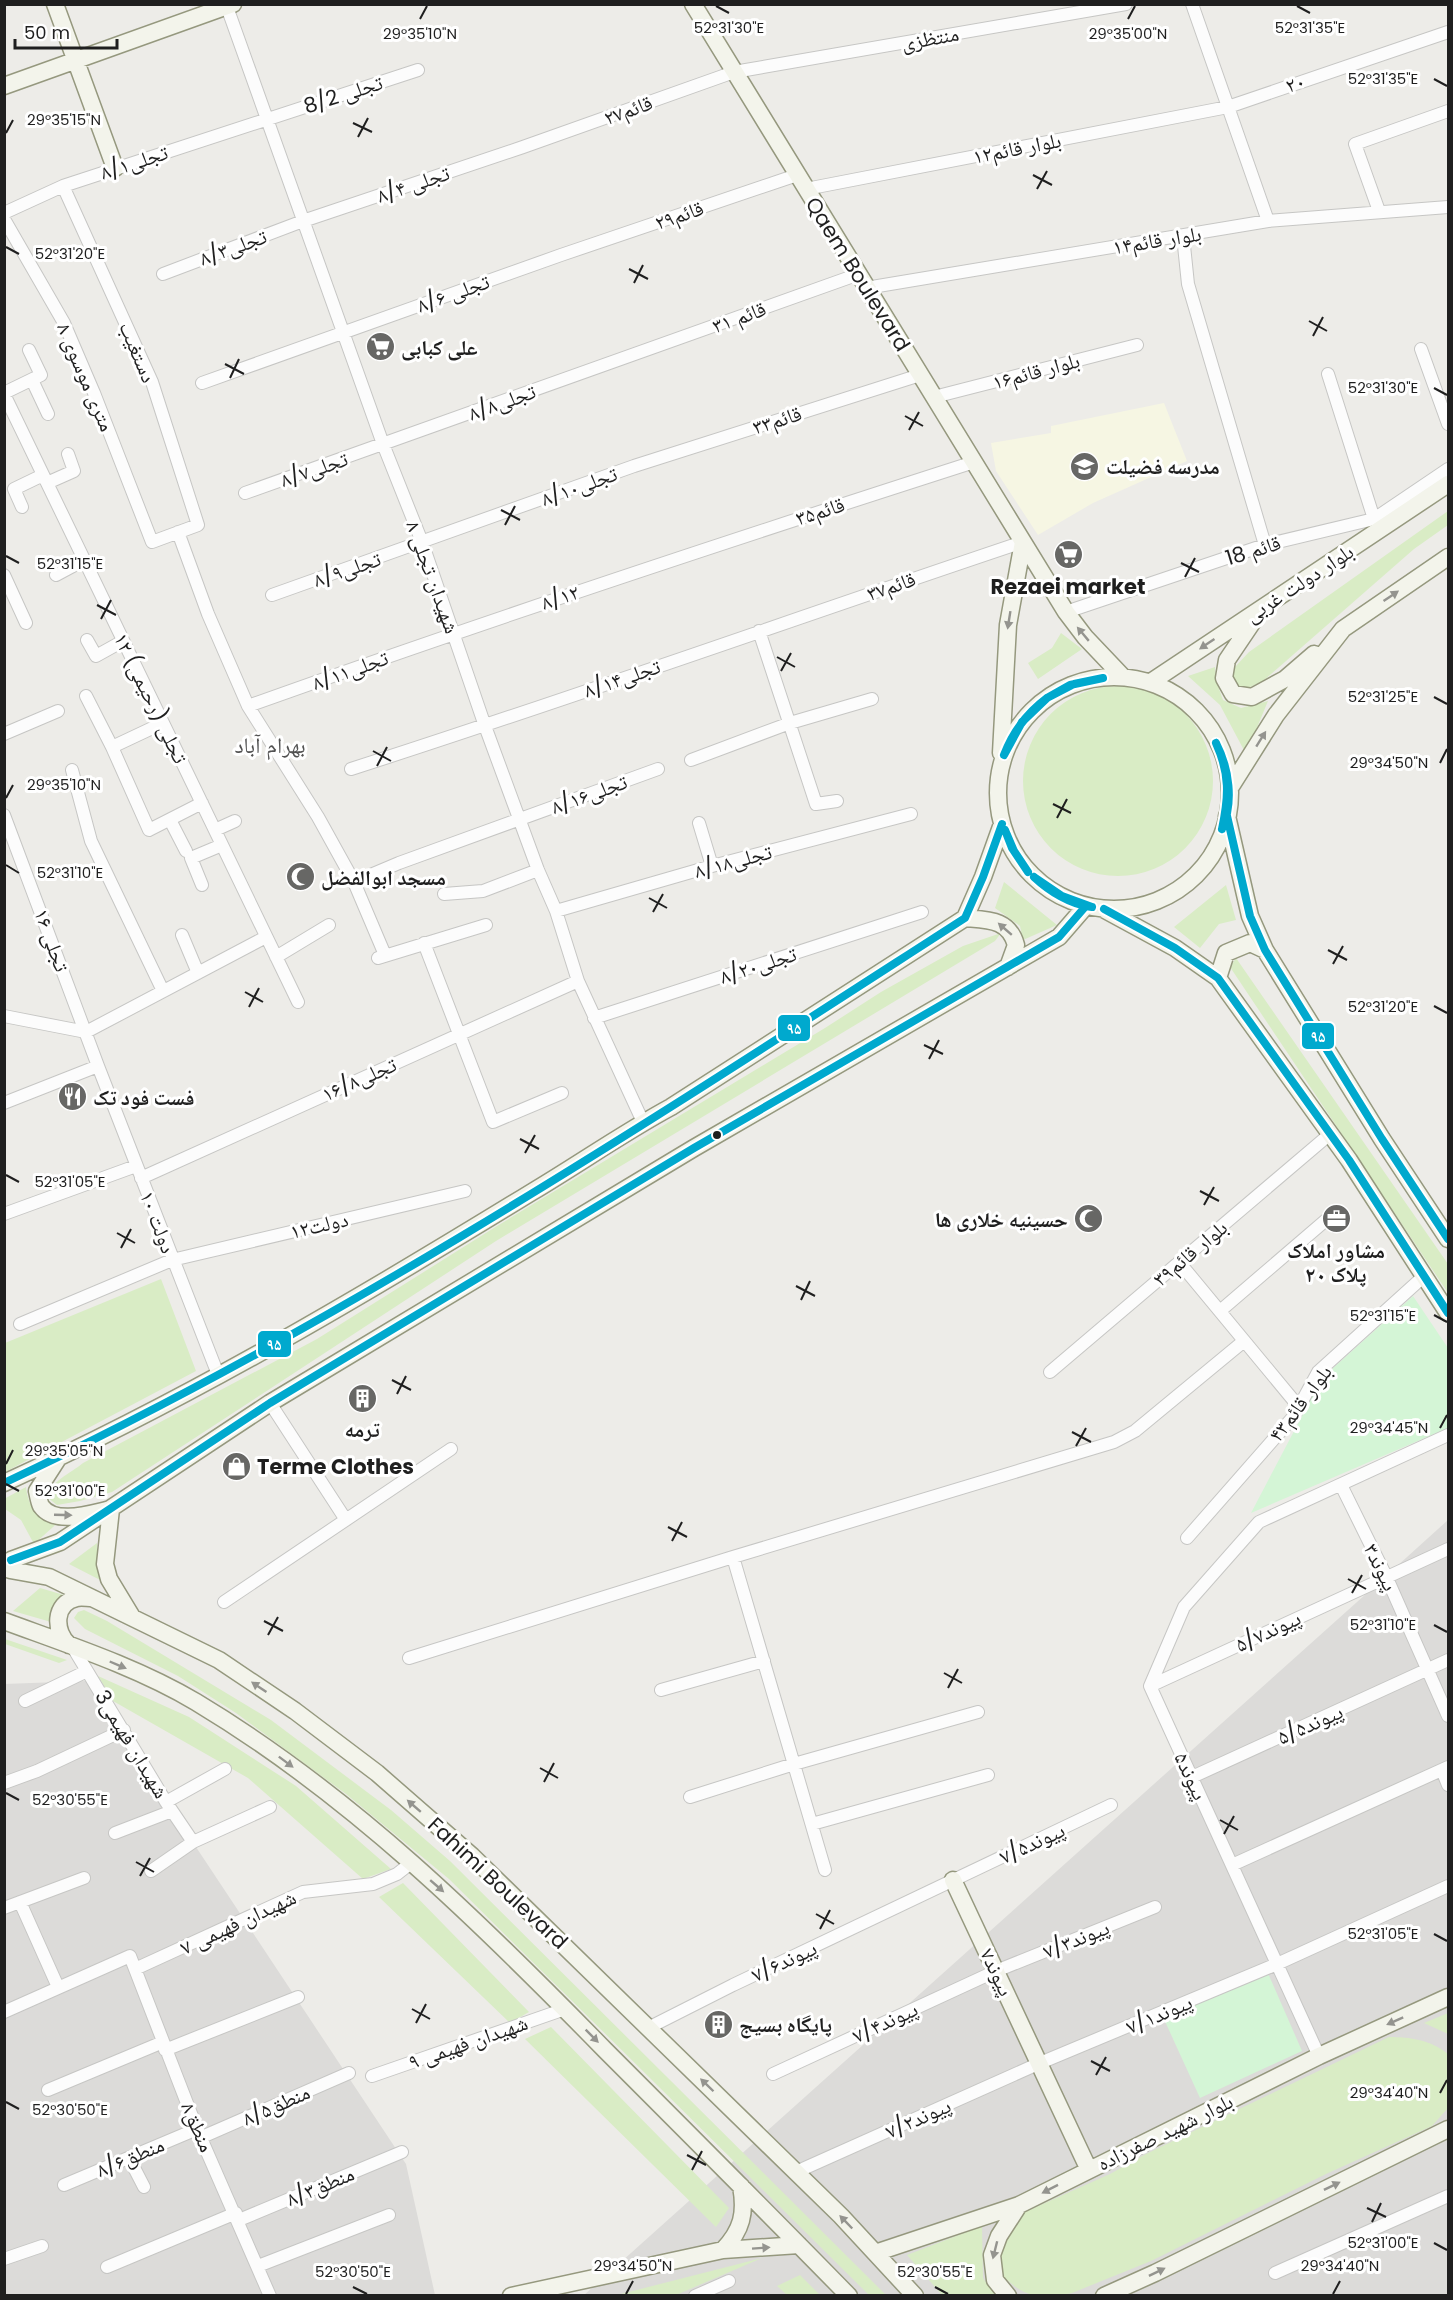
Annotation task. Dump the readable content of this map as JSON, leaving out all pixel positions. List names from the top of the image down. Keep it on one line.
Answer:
{"streets":{"main road":["Qaem Boulevard","بلوار دولت غربی","Fahimi Boulevard","پیوند۷","بلوار شهید صفرزاده"],"street":["منتظزی","۲۰","8/2 تجلی","قائم۲۷","بلوار قائم۱۲","تجلی۸/۱","۸/۴ تجلی","قائم۲۹","بلوار قائم۱۴","تجلی۸/۳","تجلی ۸/۶","قائم ۳۱","دستغیب","بلوار قائم۱۶","۸ متری موسوی","تجلی۸/۸","قائم۳۳","تجلی۸/۷","تجلی۸/۱۰","قائم۳۵","18 قائم","تجلی۸/۹","شهیدان تجلی ۸","قائم۳۷","۸/۱۲","تجلی۸/۱۱","تجلی۸‌/۱۴","۱۲ تجلی (رحیمی)","تجلی۸/۱۶","تجلی۸/۱۸","۱۶ تجلی","تجلی۸/۲۰","تجلی۱۶/۸","۱۰ دولت","۱۲دولت","بلوار قائم۳۹","بلوار قائم۴۳","پیوند۳","پیوند۵/۷","پیوند۵/۵","3شهیدان فهیمی","پیوند۵","پیوند۷/۵","شهیدان فهیمی ۷","پیوند۷/۳","پیوند۷/۶","پیوند۷/۱","پیوند۷/۴","شهیدان فهیمی ۹","منطق۸/۵","پیوند۷/۲","منطق۸","منطق۸/۶","منطق۸/۳"]},"crossings":[["منتظزی","قائم۲۷"],["منتظزی","Qaem Boulevard"],["۲۰","بلوار قائم۱۲"],["8/2 تجلی","تجلی۸/۱"],["8/2 تجلی","شهیدان تجلی ۸"],["قائم۲۷","۸/۴ تجلی"],["قائم۲۷","Qaem Boulevard"],["بلوار قائم۱۲","قائم۲۹"],["بلوار قائم۱۲","Qaem Boulevard"],["تجلی۸/۱","دستغیب"],["تجلی۸/۱","شهیدان تجلی ۸"],["۸/۴ تجلی","تجلی۸/۳"],["۸/۴ تجلی","شهیدان تجلی ۸"],["قائم۲۹","Qaem Boulevard"],["قائم۲۹","تجلی ۸/۶"],["بلوار قائم۱۴","Qaem Boulevard"],["بلوار قائم۱۴","قائم ۳۱"],["تجلی۸/۳","شهیدان تجلی ۸"],["Qaem Boulevard","قائم ۳۱"],["Qaem Boulevard","بلوار قائم۱۶"],["Qaem Boulevard","قائم۳۳"],["Qaem Boulevard","قائم۳۵"],["Qaem Boulevard","18 قائم"],["Qaem Boulevard","قائم۳۷"],["تجلی ۸/۶","شهیدان تجلی ۸"],["قائم ۳۱","تجلی۸/۸"],["دستغیب","۸ متری موسوی"],["تجلی۸/۸","تجلی۸/۷"],["تجلی۸/۸","شهیدان تجلی ۸"],["قائم۳۳","تجلی۸/۱۰"],["تجلی۸/۷","شهیدان تجلی ۸"],["تجلی۸/۱۰","تجلی۸/۹"],["تجلی۸/۱۰","شهیدان تجلی ۸"],["قائم۳۵","۸/۱۲"],["تجلی۸/۹","شهیدان تجلی ۸"],["شهیدان تجلی ۸","۸/۱۲"],["شهیدان تجلی ۸","تجلی۸/۱۱"],["شهیدان تجلی ۸","تجلی۸‌/۱۴"],["شهیدان تجلی ۸","تجلی۸/۱۶"],["شهیدان تجلی ۸","تجلی۸/۱۸"],["شهیدان تجلی ۸","تجلی۸/۲۰"],["شهیدان تجلی ۸","تجلی۱۶/۸"],["قائم۳۷","تجلی۸‌/۱۴"],["۸/۱۲","تجلی۸/۱۱"],["۱۶ تجلی","۱۰ دولت"],["تجلی۱۶/۸","۱۰ دولت"],["۱۰ دولت","۱۲دولت"],["پیوند۳","پیوند۵/۷"],["پیوند۳","پیوند۵/۵"],["پیوند۵/۷","پیوند۵"],["پیوند۵/۵","پیوند۵"],["3شهیدان فهیمی","Fahimi Boulevard"],["پیوند۵","پیوند۷/۱"],["پیوند۵","بلوار شهید صفرزاده"],["پیوند۷/۵","پیوند۷/۶"],["پیوند۷/۵","پیوند۷"],["Fahimi Boulevard","شهیدان فهیمی ۷"],["Fahimi Boulevard","پیوند۷/۶"],["Fahimi Boulevard","شهیدان فهیمی ۹"],["Fahimi Boulevard","پیوند۷/۲"],["Fahimi Boulevard","بلوار شهید صفرزاده"],["شهیدان فهیمی ۷","منطق۸"],["پیوند۷/۳","پیوند۷"],["پیوند۷/۳","پیوند۷/۴"],["پیوند۷/۶","پیوند۷"],["پیوند۷","پیوند۷/۱"],["پیوند۷","پیوند۷/۴"],["پیوند۷","پیوند۷/۲"],["پیوند۷","بلوار شهید صفرزاده"],["پیوند۷/۱","پیوند۷/۲"],["منطق۸/۵","منطق۸"],["منطق۸/۵","منطق۸/۶"],["منطق۸","منطق۸/۶"],["منطق۸","منطق۸/۳"]],"districts":["بهرام آباد"],"places":{"supermarket":["علی کبابی","Rezaei market"],"school or university":["مدرسه فضیلت"],"mosque":["مسجد ابوالفضل","حسینیه خلاری ها"],"restaurant":["فست فود تک"],"office":["مشاور املاک پلاک ۲۰"],"building":["ترمه","پایگاه بسیج"],"shop":["Terme Clothes"]},"lines":["transit line ۹۵"],"scale_bar":"50 m","coordinates":["52°31'35\"E","52°31'30\"E","29°35'10\"N","29°35'00\"N","29°35'15\"N","52°31'20\"E","52°31'15\"E","52°31'25\"E","29°34'50\"N","52°31'10\"E","52°31'05\"E","29°34'45\"N","29°35'05\"N","52°31'00\"E","52°30'55\"E","29°34'40\"N","52°30'50\"E"]}
